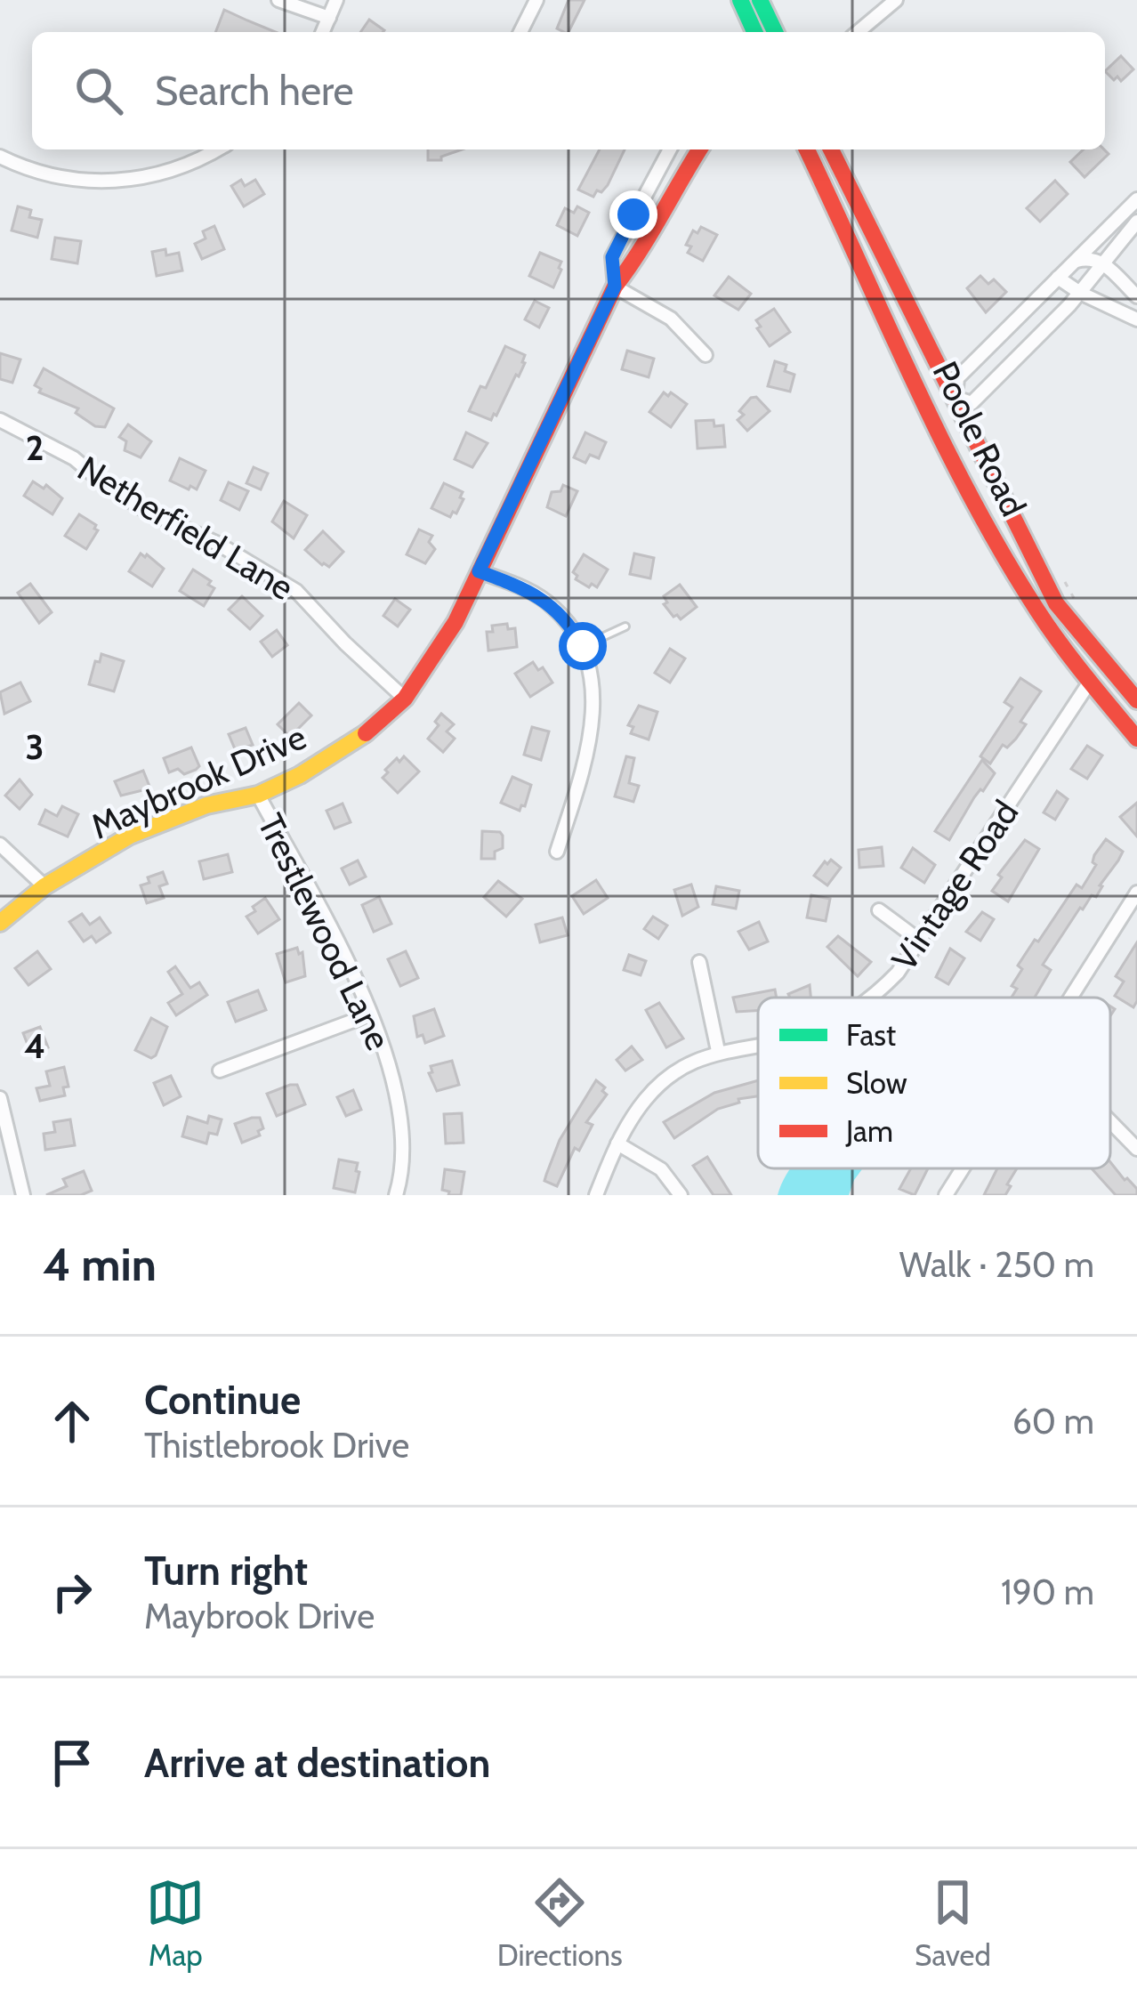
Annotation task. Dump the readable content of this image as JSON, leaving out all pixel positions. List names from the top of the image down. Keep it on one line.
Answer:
{"streets":{"main road":["Poole Road","Maybrook Drive"],"street":["Netherfield Lane","Vintage Road","Trestlewood Lane"]},"crossings":[["Poole Road","Vintage Road"],["Netherfield Lane","Maybrook Drive"],["Maybrook Drive","Trestlewood Lane"]],"legend":["Fast","Slow","Jam"],"page":{"search":"Search here","heading":["4 min","Walk · 250 m"],"list":[["Continue","Thistlebrook Drive","60 m"],["Turn right","Maybrook Drive","190 m"],"Arrive at destination"],"nav":["Map","Directions","Saved"]},"grid":{"rows":["2","3","4"]}}
